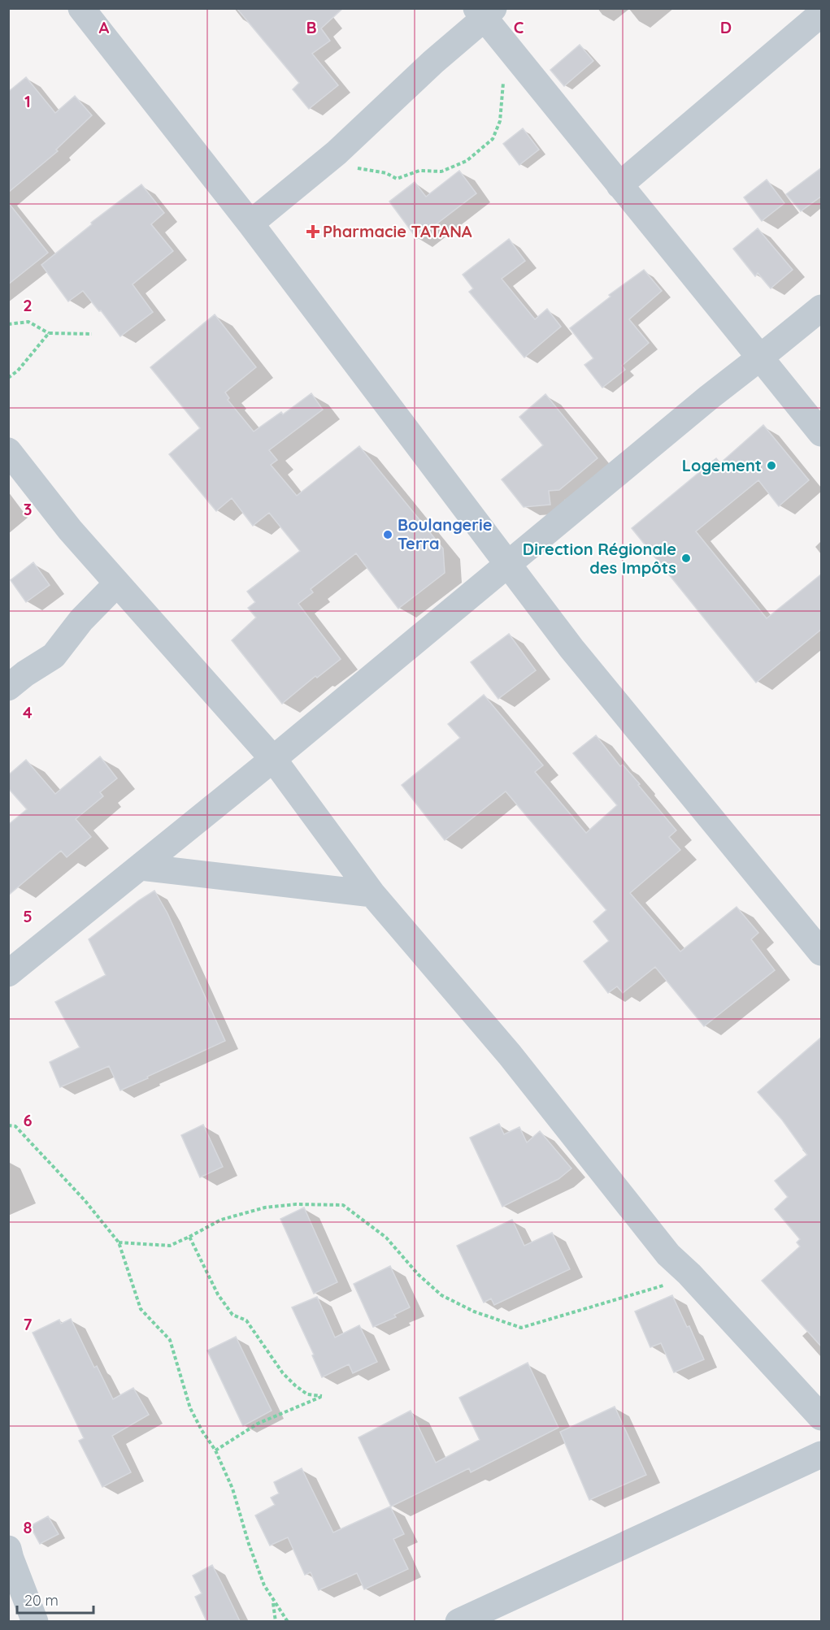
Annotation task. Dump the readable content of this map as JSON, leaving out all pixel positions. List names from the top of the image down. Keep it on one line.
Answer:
{"places":{"health":["Pharmacie TATANA"],"other":["Logement","Boulangerie Terra","Direction Régionale des Impôts"]},"scale_bar":"20 m","grid":{"columns":["A","B","C","D"],"rows":["1","2","3","4","5","6","7","8"]}}
